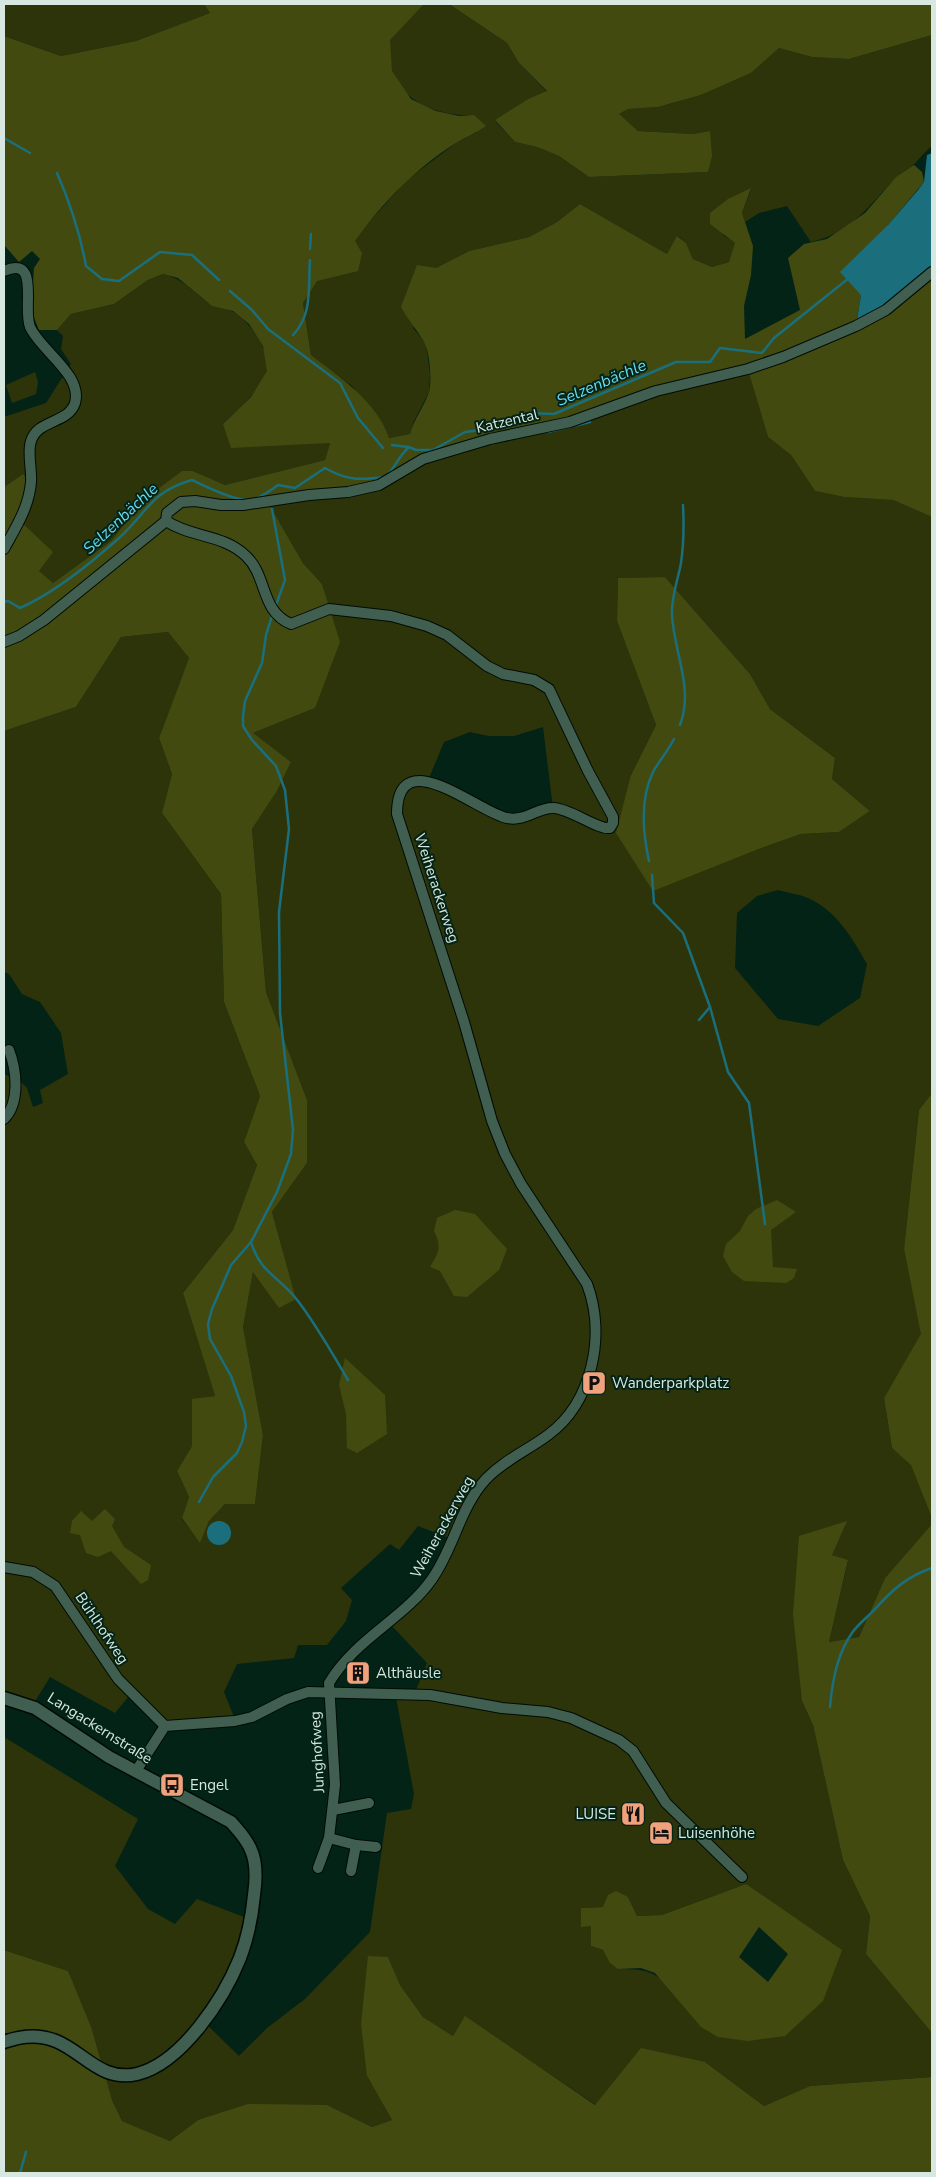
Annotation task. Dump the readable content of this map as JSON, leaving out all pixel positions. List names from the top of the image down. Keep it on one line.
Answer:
{"streets":{"street":["Katzental","Weiherackerweg","Bühlhofweg","Langackernstraße","Junghofweg"]},"crossings":[["Katzental","Weiherackerweg"],["Weiherackerweg","Junghofweg"]],"water":["Selzenbächle"],"places":{"parking":["Wanderparkplatz"],"building":["Althäusle"],"bus stop":["Engel"],"restaurant":["LUISE"],"hotel":["Luisenhöhe"]}}
